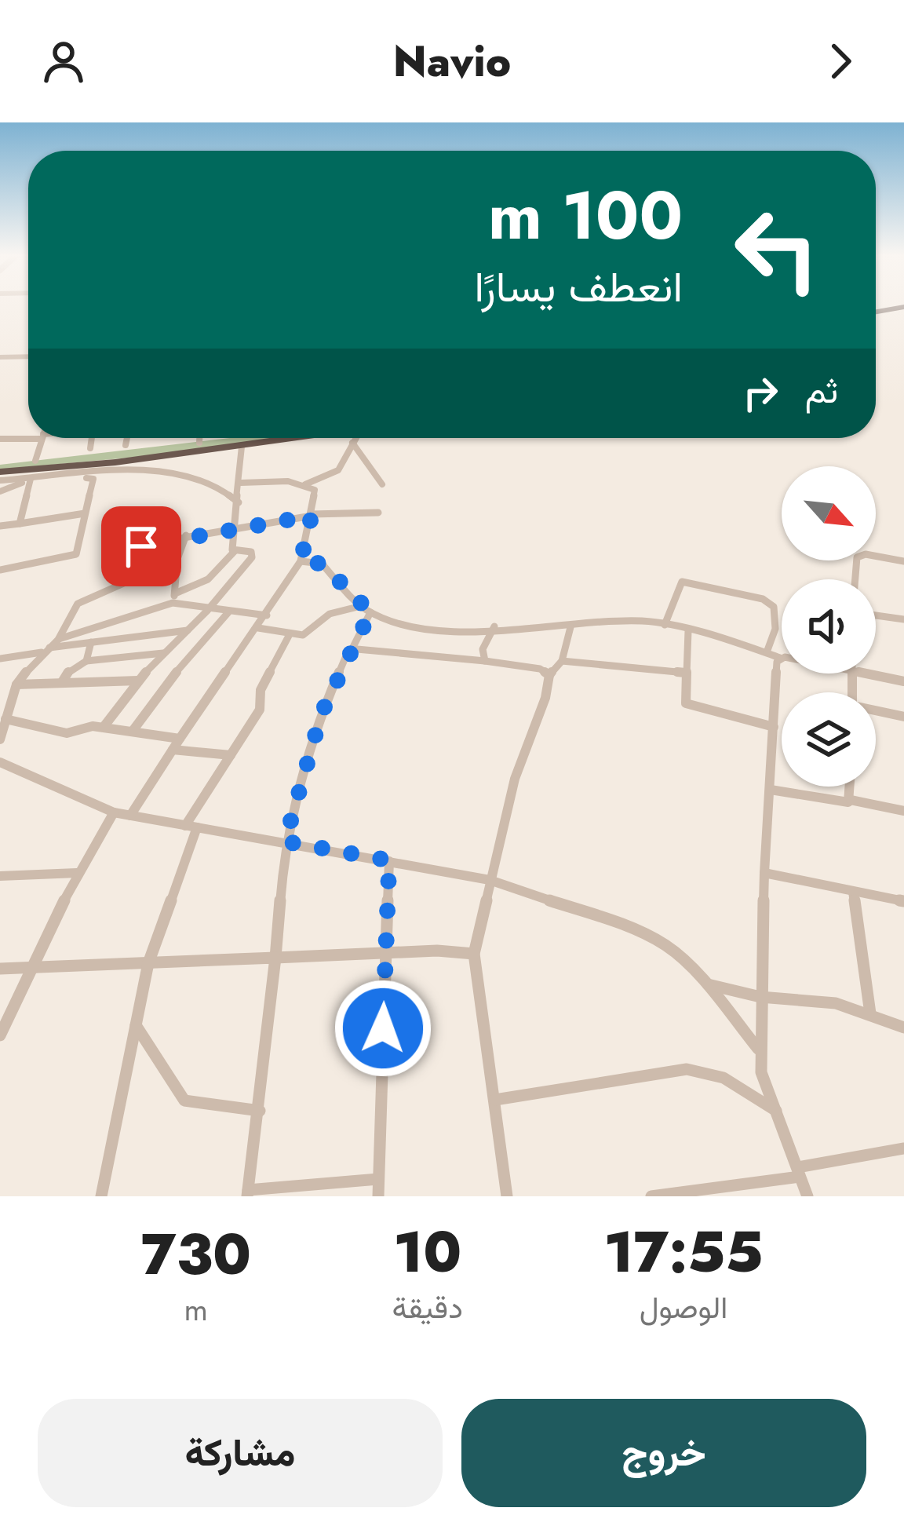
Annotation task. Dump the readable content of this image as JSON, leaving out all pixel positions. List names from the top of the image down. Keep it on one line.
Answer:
{"north":"bottom right","page":{"header":"Navio","turn":["100 m","انعطف يسارًا"],"then":"ثم","eta":["17:55","الوصول","10","دقيقة","730","m"],"buttons":["خروج","مشاركة"]}}
